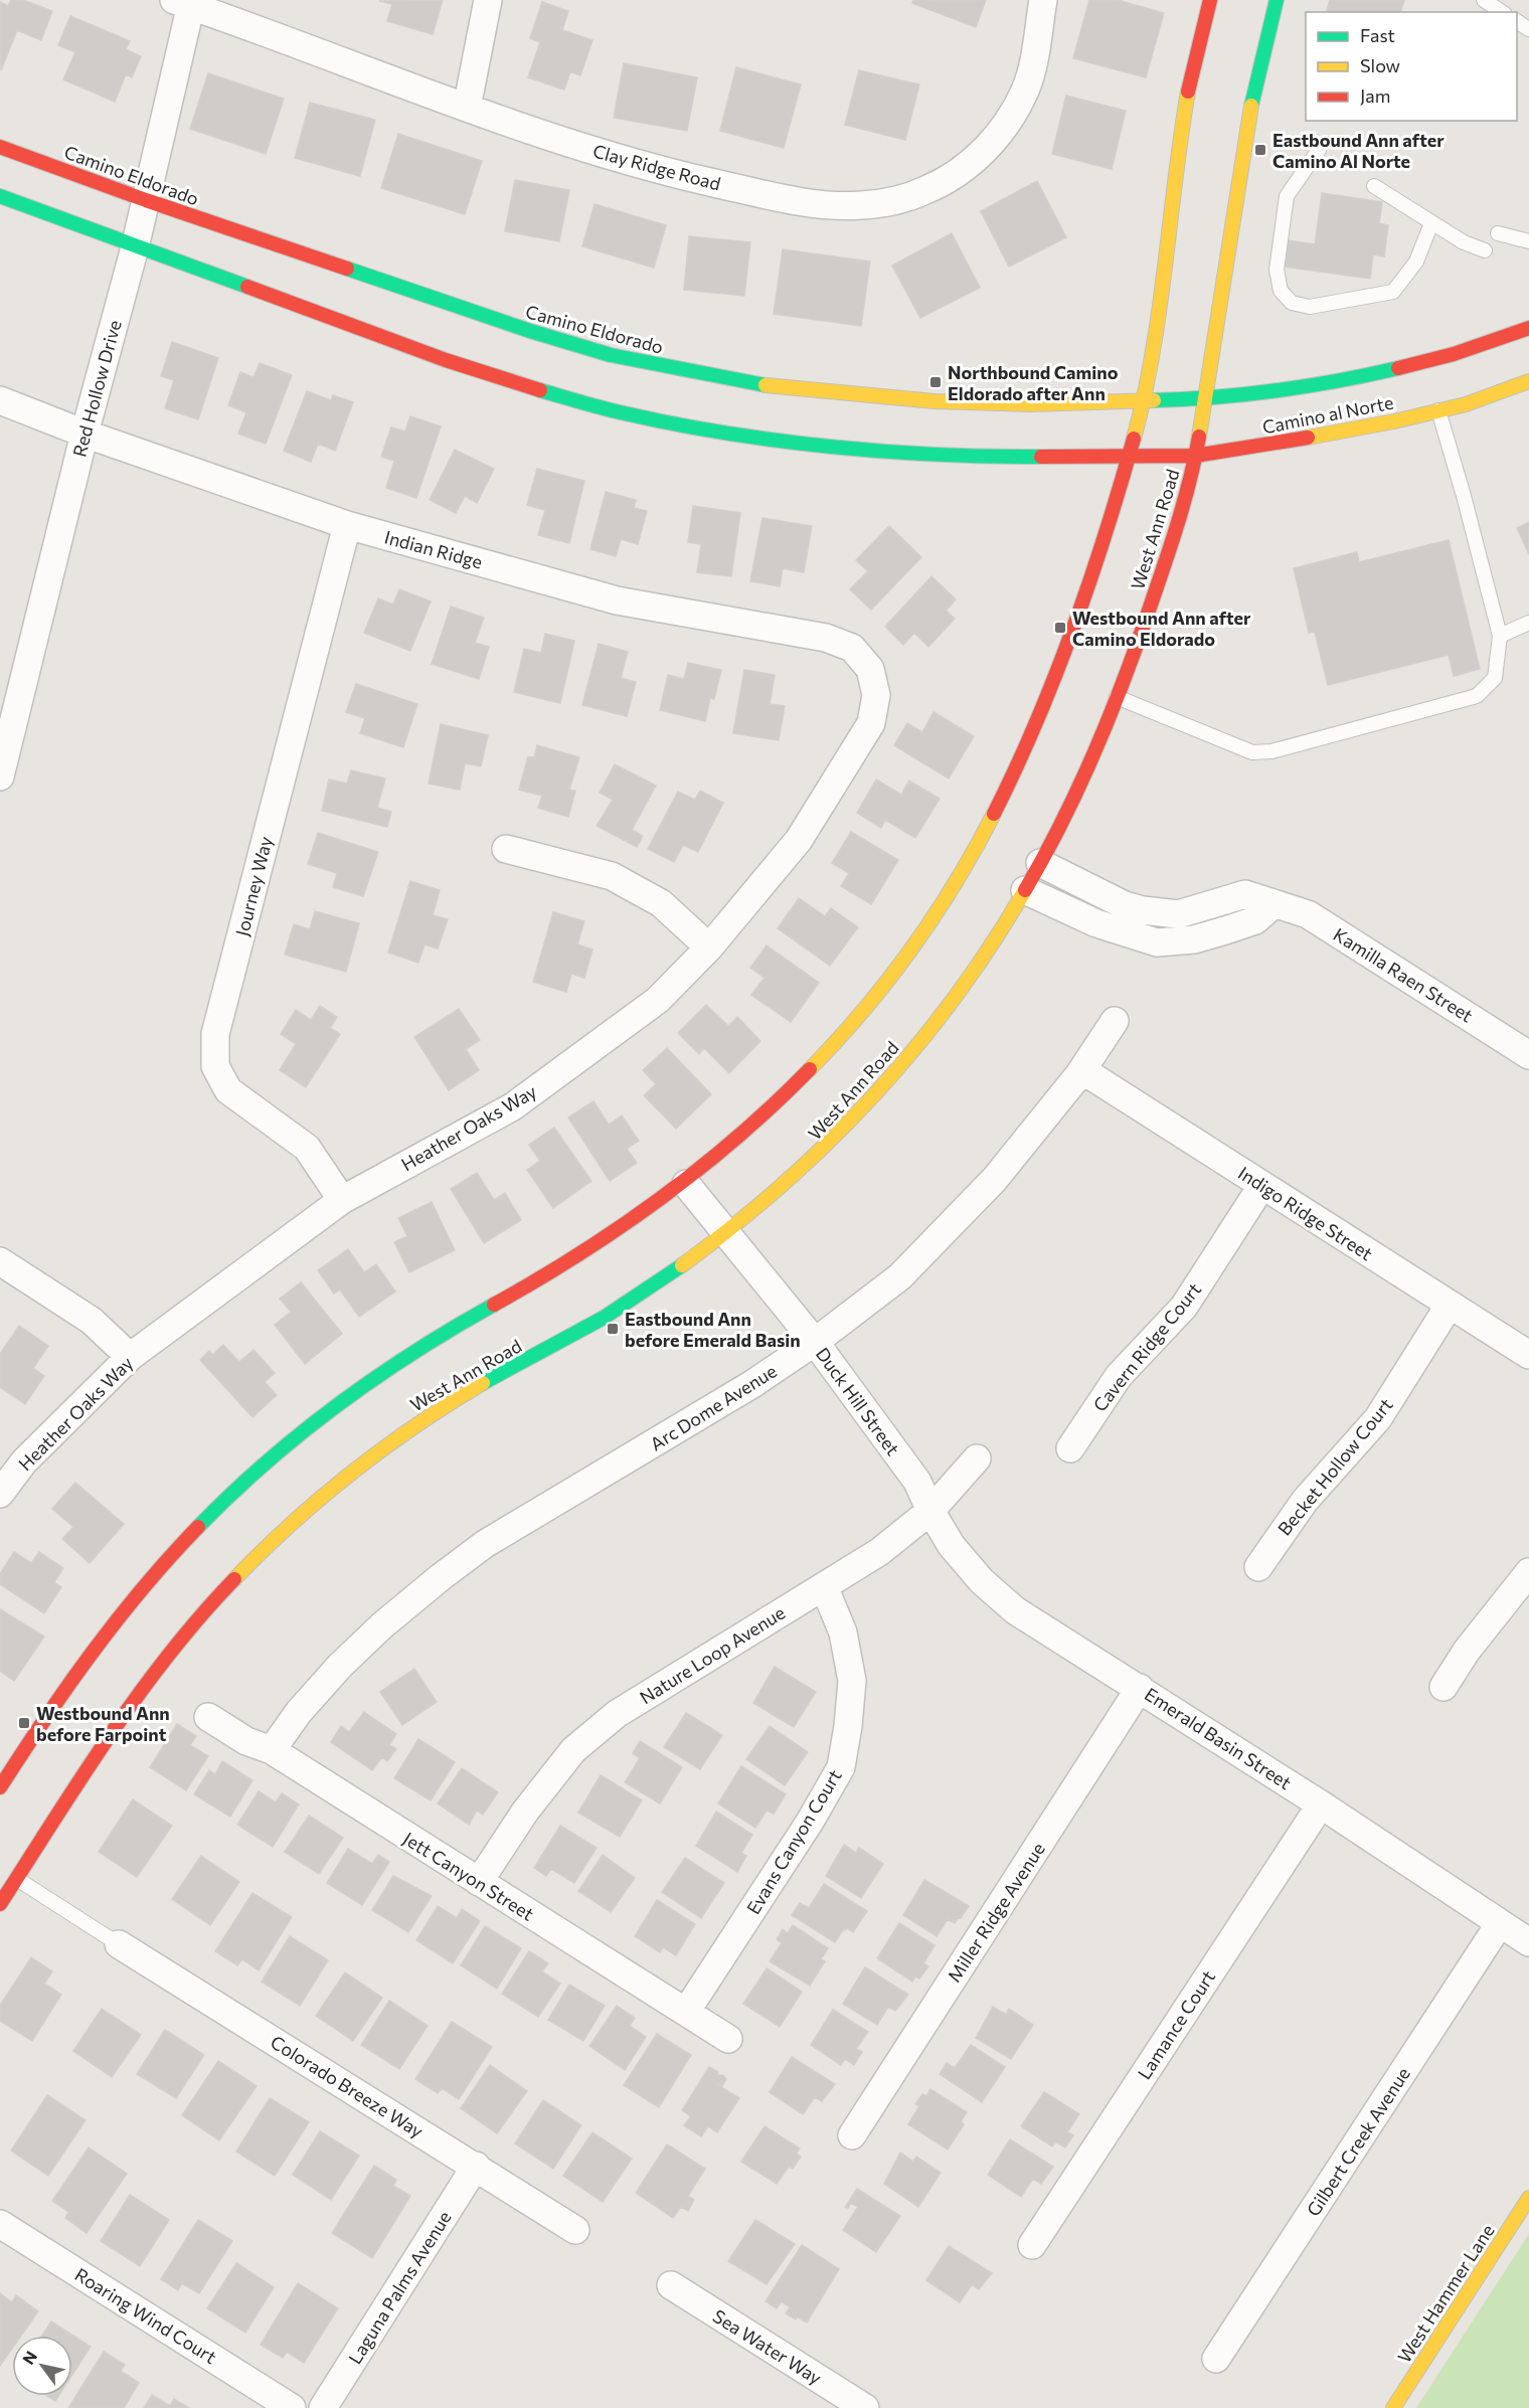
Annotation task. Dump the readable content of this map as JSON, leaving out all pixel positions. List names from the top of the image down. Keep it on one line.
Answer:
{"streets":{"main road":["Camino Eldorado","Camino al Norte","West Ann Road","West Hammer Lane"],"street":["Clay Ridge Road","Red Hollow Drive","Indian Ridge","Journey Way","Kamilla Raen Street","Heather Oaks Way","Indigo Ridge Street","Cavern Ridge Court","Duck Hill Street","Arc Dome Avenue","Becket Hollow Court","Nature Loop Avenue","Emerald Basin Street","Evans Canyon Court","Jett Canyon Street","Miller Ridge Avenue","Lamance Court","Colorado Breeze Way","Gilbert Creek Avenue","Laguna Palms Avenue","Roaring Wind Court","Sea Water Way"]},"crossings":[["Clay Ridge Road","Red Hollow Drive"],["Camino Eldorado","Red Hollow Drive"],["Camino Eldorado","Camino al Norte"],["Camino Eldorado","West Ann Road"],["Red Hollow Drive","Indian Ridge"],["Camino al Norte","West Ann Road"],["West Ann Road","Kamilla Raen Street"],["West Ann Road","Duck Hill Street"],["Indian Ridge","Journey Way"],["Indian Ridge","Heather Oaks Way"],["Journey Way","Heather Oaks Way"],["Indigo Ridge Street","Cavern Ridge Court"],["Indigo Ridge Street","Arc Dome Avenue"],["Indigo Ridge Street","Becket Hollow Court"],["Duck Hill Street","Arc Dome Avenue"],["Duck Hill Street","Nature Loop Avenue"],["Duck Hill Street","Emerald Basin Street"],["Arc Dome Avenue","Jett Canyon Street"],["Nature Loop Avenue","Emerald Basin Street"],["Nature Loop Avenue","Evans Canyon Court"],["Nature Loop Avenue","Jett Canyon Street"],["Emerald Basin Street","Miller Ridge Avenue"],["Emerald Basin Street","Lamance Court"],["Emerald Basin Street","Gilbert Creek Avenue"],["Evans Canyon Court","Jett Canyon Street"],["Colorado Breeze Way","Laguna Palms Avenue"]],"places":{"transit":["Eastbound Ann after Camino Al Norte","Northbound Camino Eldorado after Ann","Westbound Ann after Camino Eldorado","Eastbound Ann before Emerald Basin","Westbound Ann before Farpoint"]},"legend":["Fast","Slow","Jam"],"north":"top left"}
